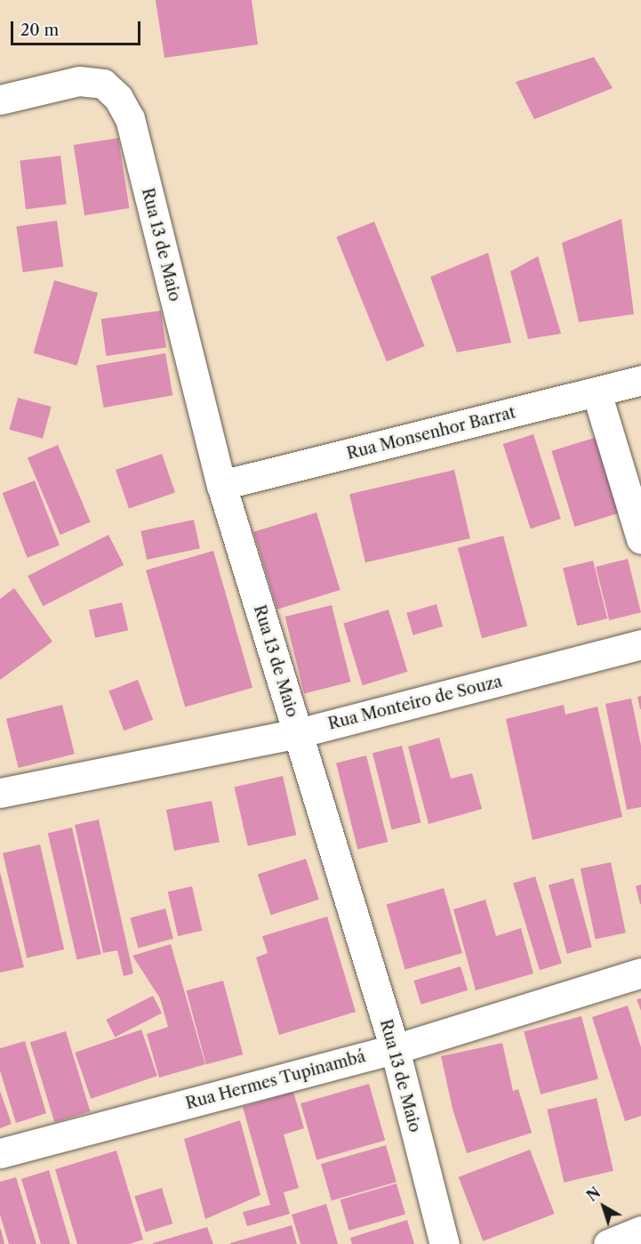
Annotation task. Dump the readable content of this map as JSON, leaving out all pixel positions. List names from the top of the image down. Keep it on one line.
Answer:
{"streets":{"street":["Rua 13 de Maio","Rua Monsenhor Barrat","Rua Monteiro de Souza","Rua Hermes Tupinambá"]},"crossings":[["Rua 13 de Maio","Rua Monsenhor Barrat"],["Rua 13 de Maio","Rua Monteiro de Souza"],["Rua 13 de Maio","Rua Hermes Tupinambá"]],"scale_bar":"20 m","north":"top left"}
